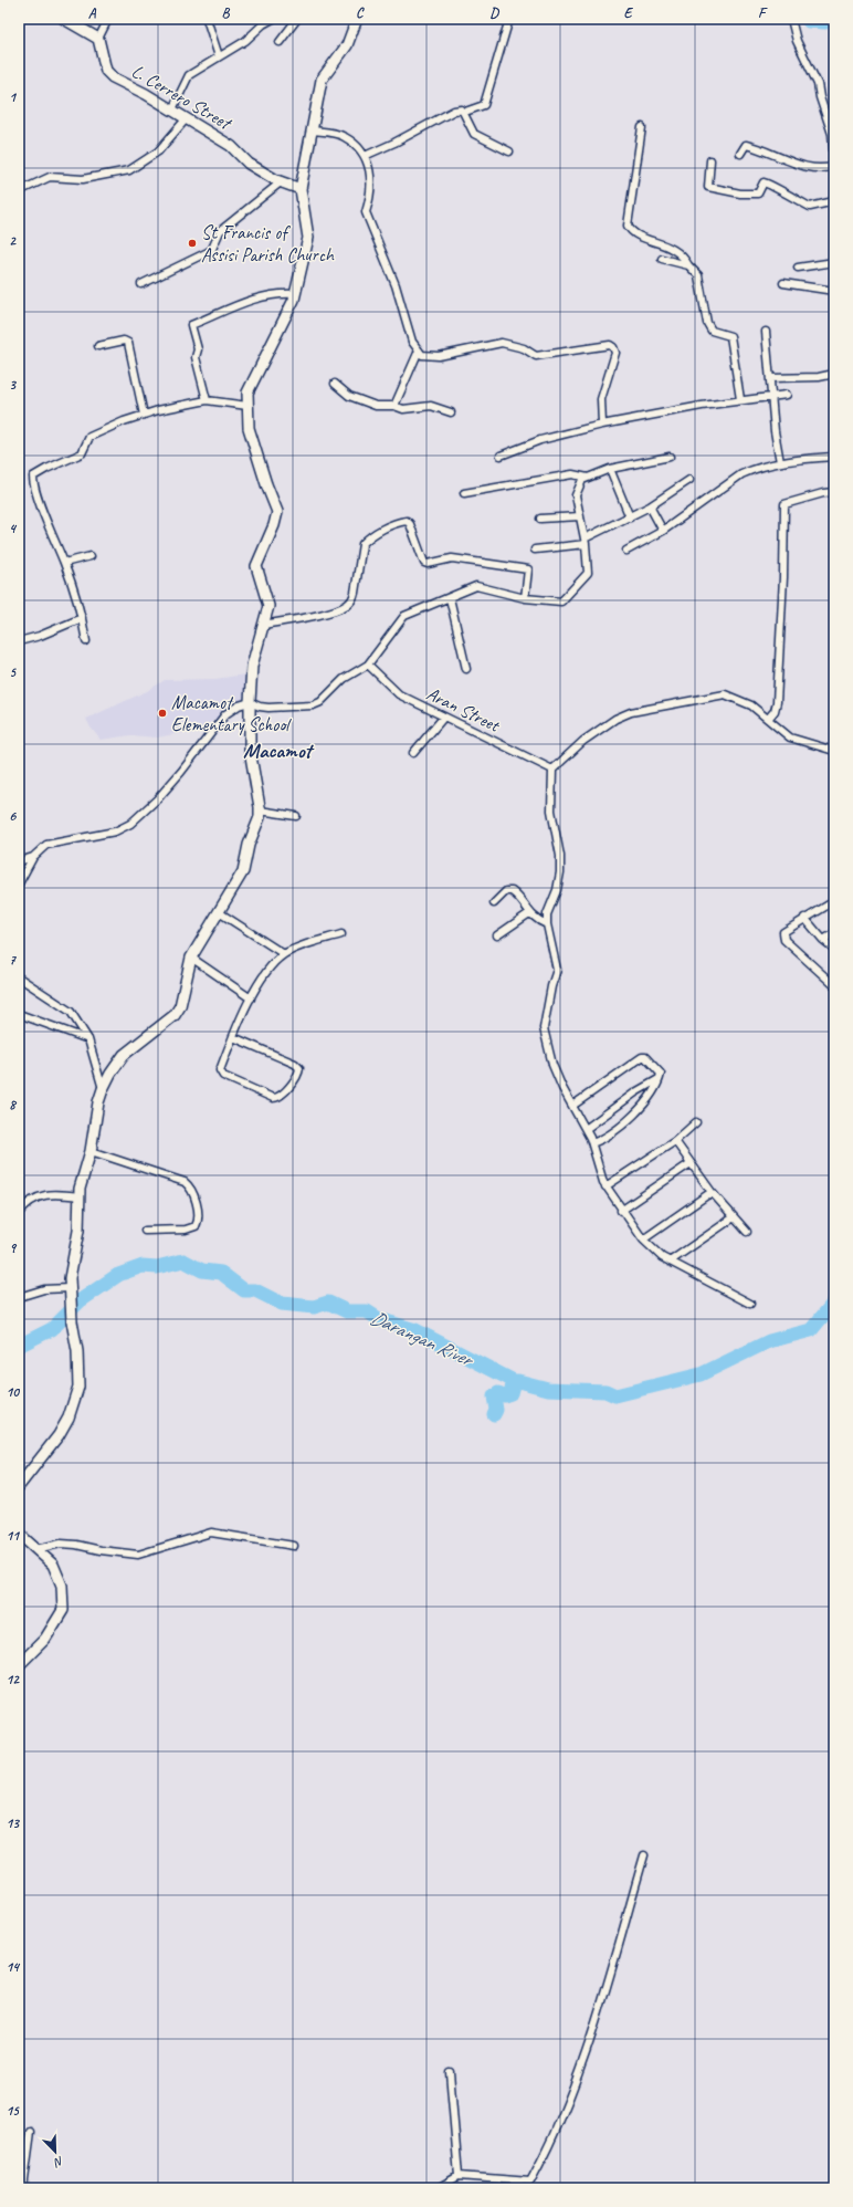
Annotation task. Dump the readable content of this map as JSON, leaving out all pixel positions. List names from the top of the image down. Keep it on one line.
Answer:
{"streets":{"street":["L. Cerrero Street","Aran Street"]},"districts":["Macamot"],"water":["Darangan River"],"places":["St Francis of Assisi Parish Church","Macamot Elementary School"],"north":"bottom right","grid":{"columns":["A","B","C","D","E","F"],"rows":["1","2","3","4","5","6","7","8","9","10","11","12","13","14","15"]}}
